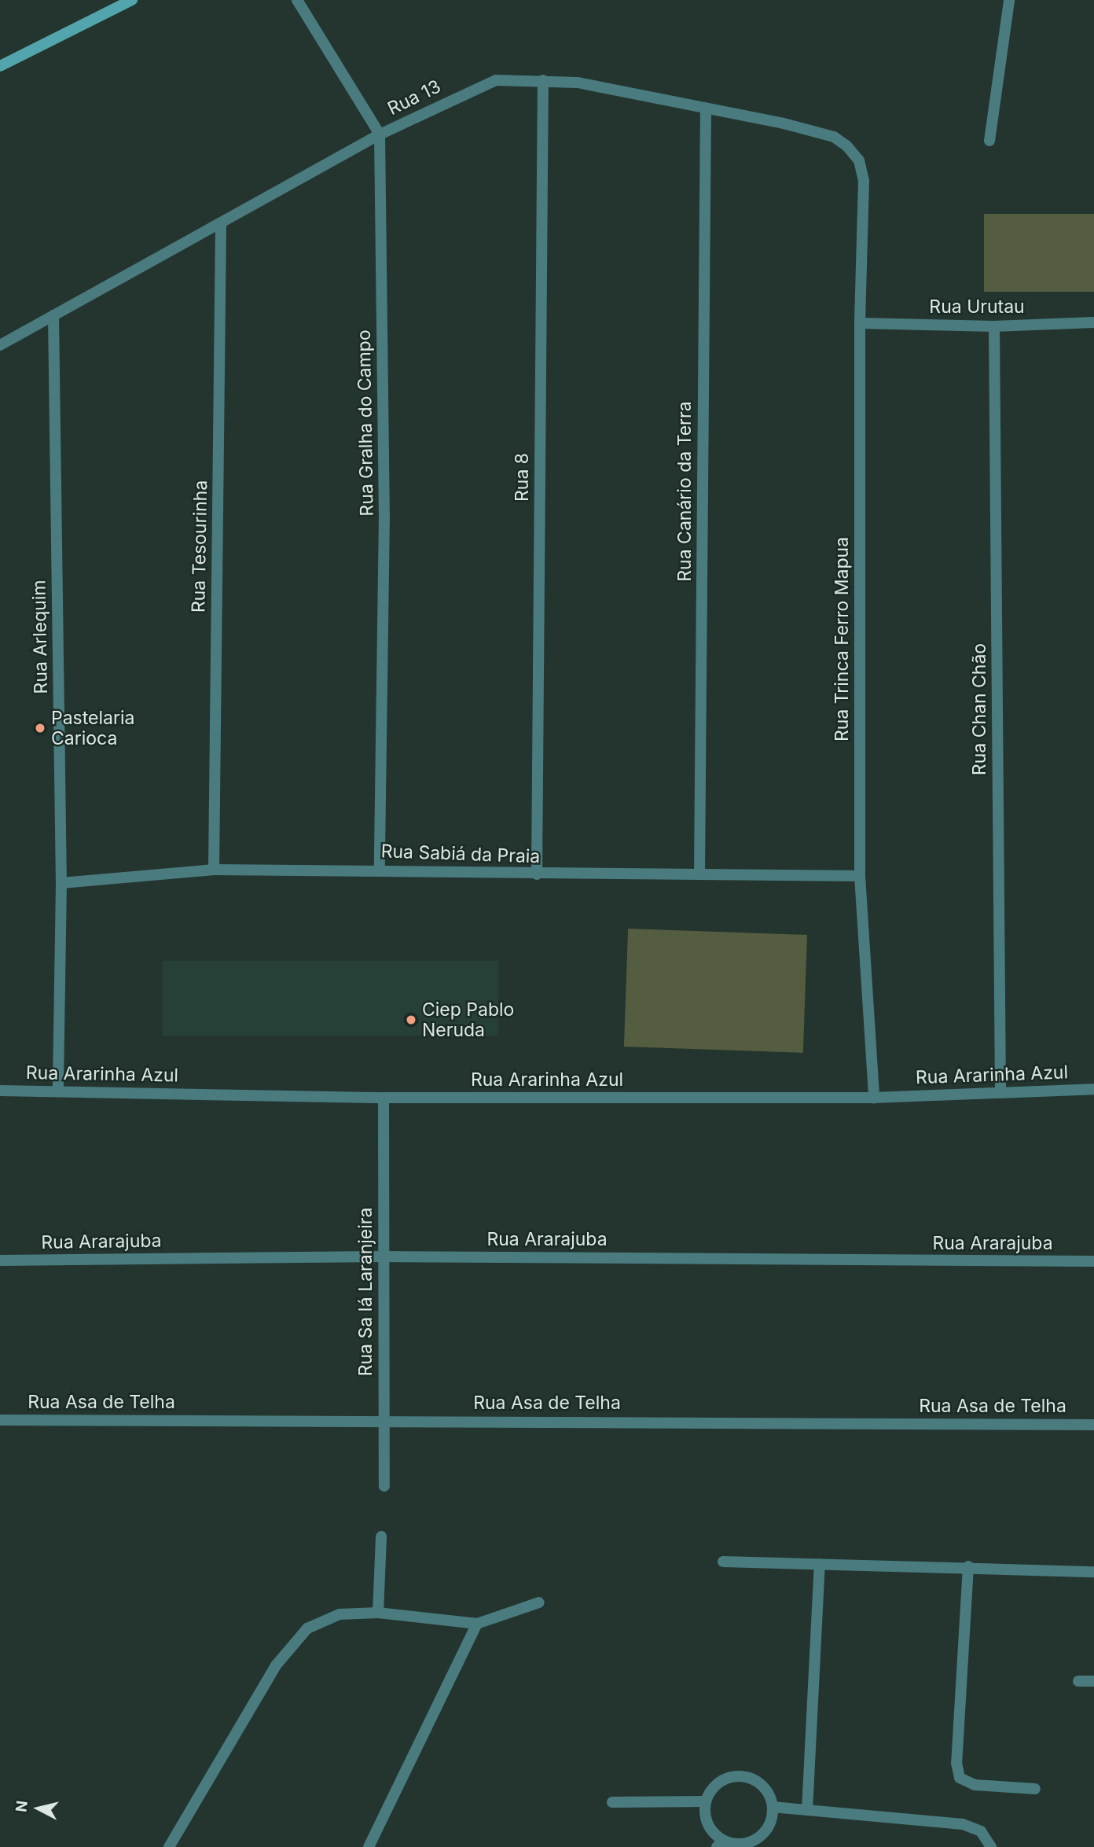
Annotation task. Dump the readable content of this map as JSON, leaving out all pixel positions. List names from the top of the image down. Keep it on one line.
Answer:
{"streets":{"street":["Rua 13","Rua Urutau","Rua Gralha do Campo","Rua 8","Rua Canário da Terra","Rua Tesourinha","Rua Arlequim","Rua Trinca Ferro Mapua","Rua Chan Chão","Rua Sabiá da Praia","Rua Ararinha Azul","Rua Ararajuba","Rua Sa Iá Laranjeira","Rua Asa de Telha"]},"crossings":[["Rua 13","Rua Gralha do Campo"],["Rua 13","Rua 8"],["Rua 13","Rua Canário da Terra"],["Rua 13","Rua Tesourinha"],["Rua 13","Rua Arlequim"],["Rua 13","Rua Trinca Ferro Mapua"],["Rua Urutau","Rua Trinca Ferro Mapua"],["Rua Urutau","Rua Chan Chão"],["Rua Gralha do Campo","Rua Sabiá da Praia"],["Rua 8","Rua Sabiá da Praia"],["Rua Canário da Terra","Rua Sabiá da Praia"],["Rua Tesourinha","Rua Sabiá da Praia"],["Rua Arlequim","Rua Sabiá da Praia"],["Rua Arlequim","Rua Ararinha Azul"],["Rua Trinca Ferro Mapua","Rua Sabiá da Praia"],["Rua Trinca Ferro Mapua","Rua Ararinha Azul"],["Rua Chan Chão","Rua Ararinha Azul"],["Rua Ararinha Azul","Rua Sa Iá Laranjeira"],["Rua Ararajuba","Rua Sa Iá Laranjeira"],["Rua Sa Iá Laranjeira","Rua Asa de Telha"]],"places":["Pastelaria Carioca","Ciep Pablo Neruda"],"north":"left"}
